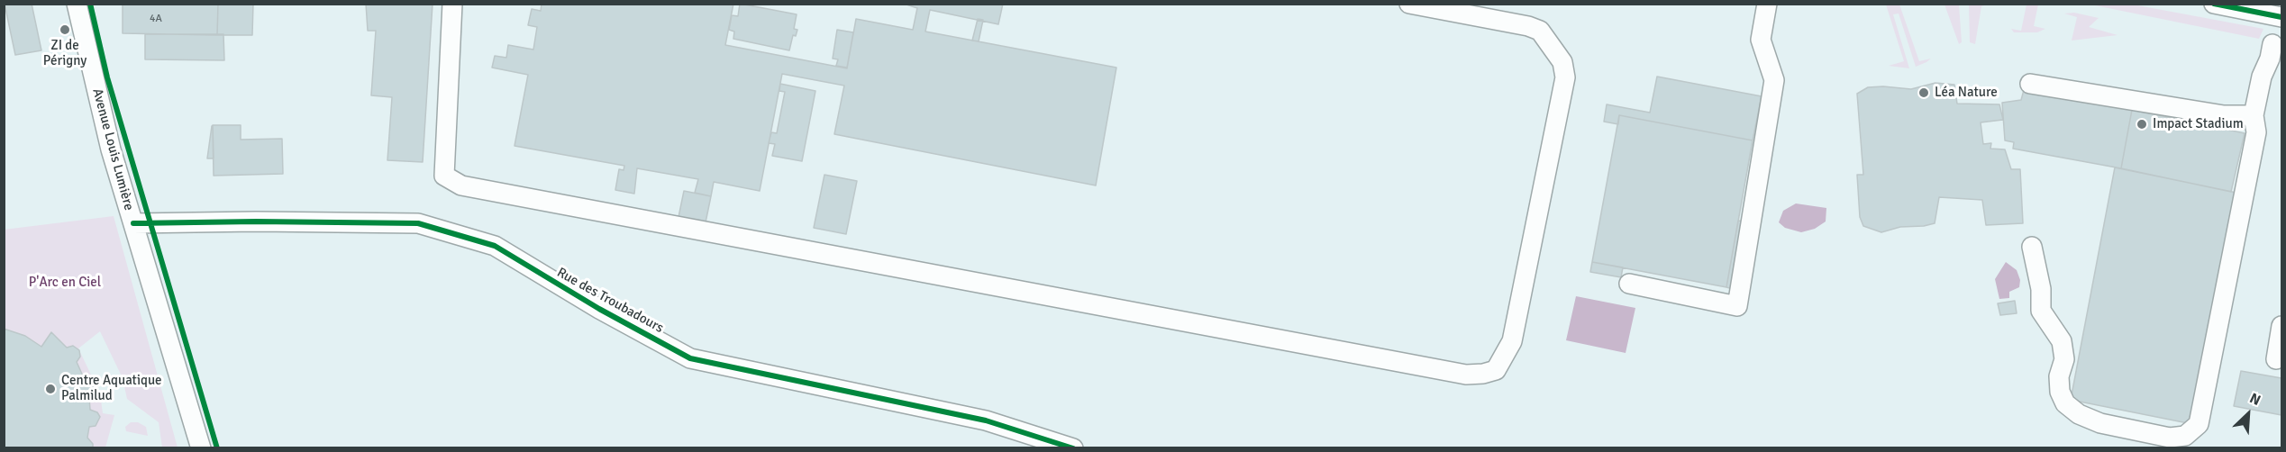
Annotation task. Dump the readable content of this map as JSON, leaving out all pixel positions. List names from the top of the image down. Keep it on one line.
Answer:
{"streets":{"street":["Avenue Louis Lumière","Rue des Troubadours"]},"crossings":[["Avenue Louis Lumière","Rue des Troubadours"]],"parks":["P'Arc en Ciel"],"places":["ZI de Périgny","Léa Nature","Impact Stadium","Centre Aquatique Palmilud"],"house_numbers":["4A"],"north":"top right"}
